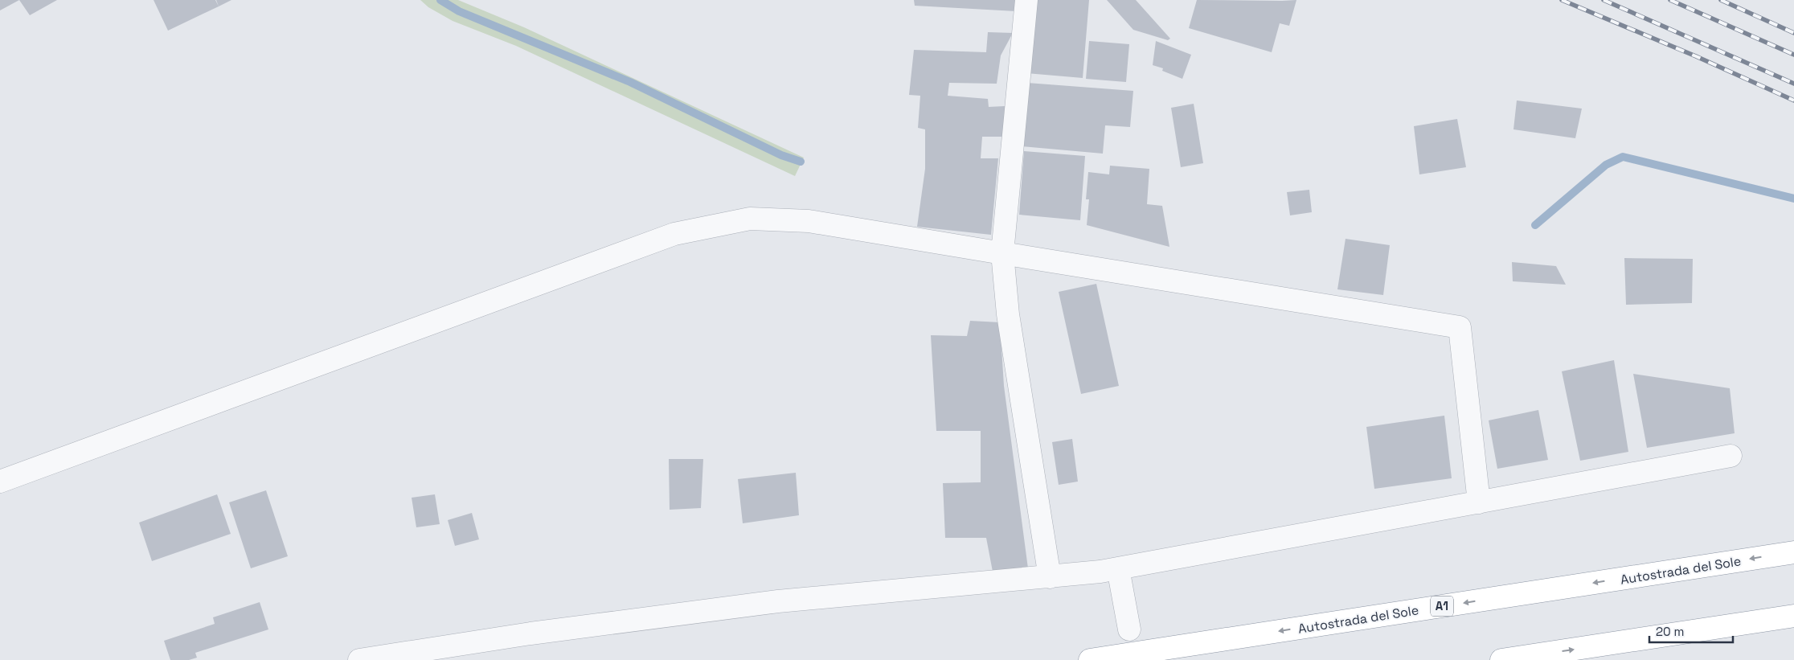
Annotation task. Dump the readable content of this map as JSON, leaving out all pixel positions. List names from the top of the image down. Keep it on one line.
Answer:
{"streets":{"highway":["Autostrada del Sole","A1"]},"scale_bar":"20 m"}
